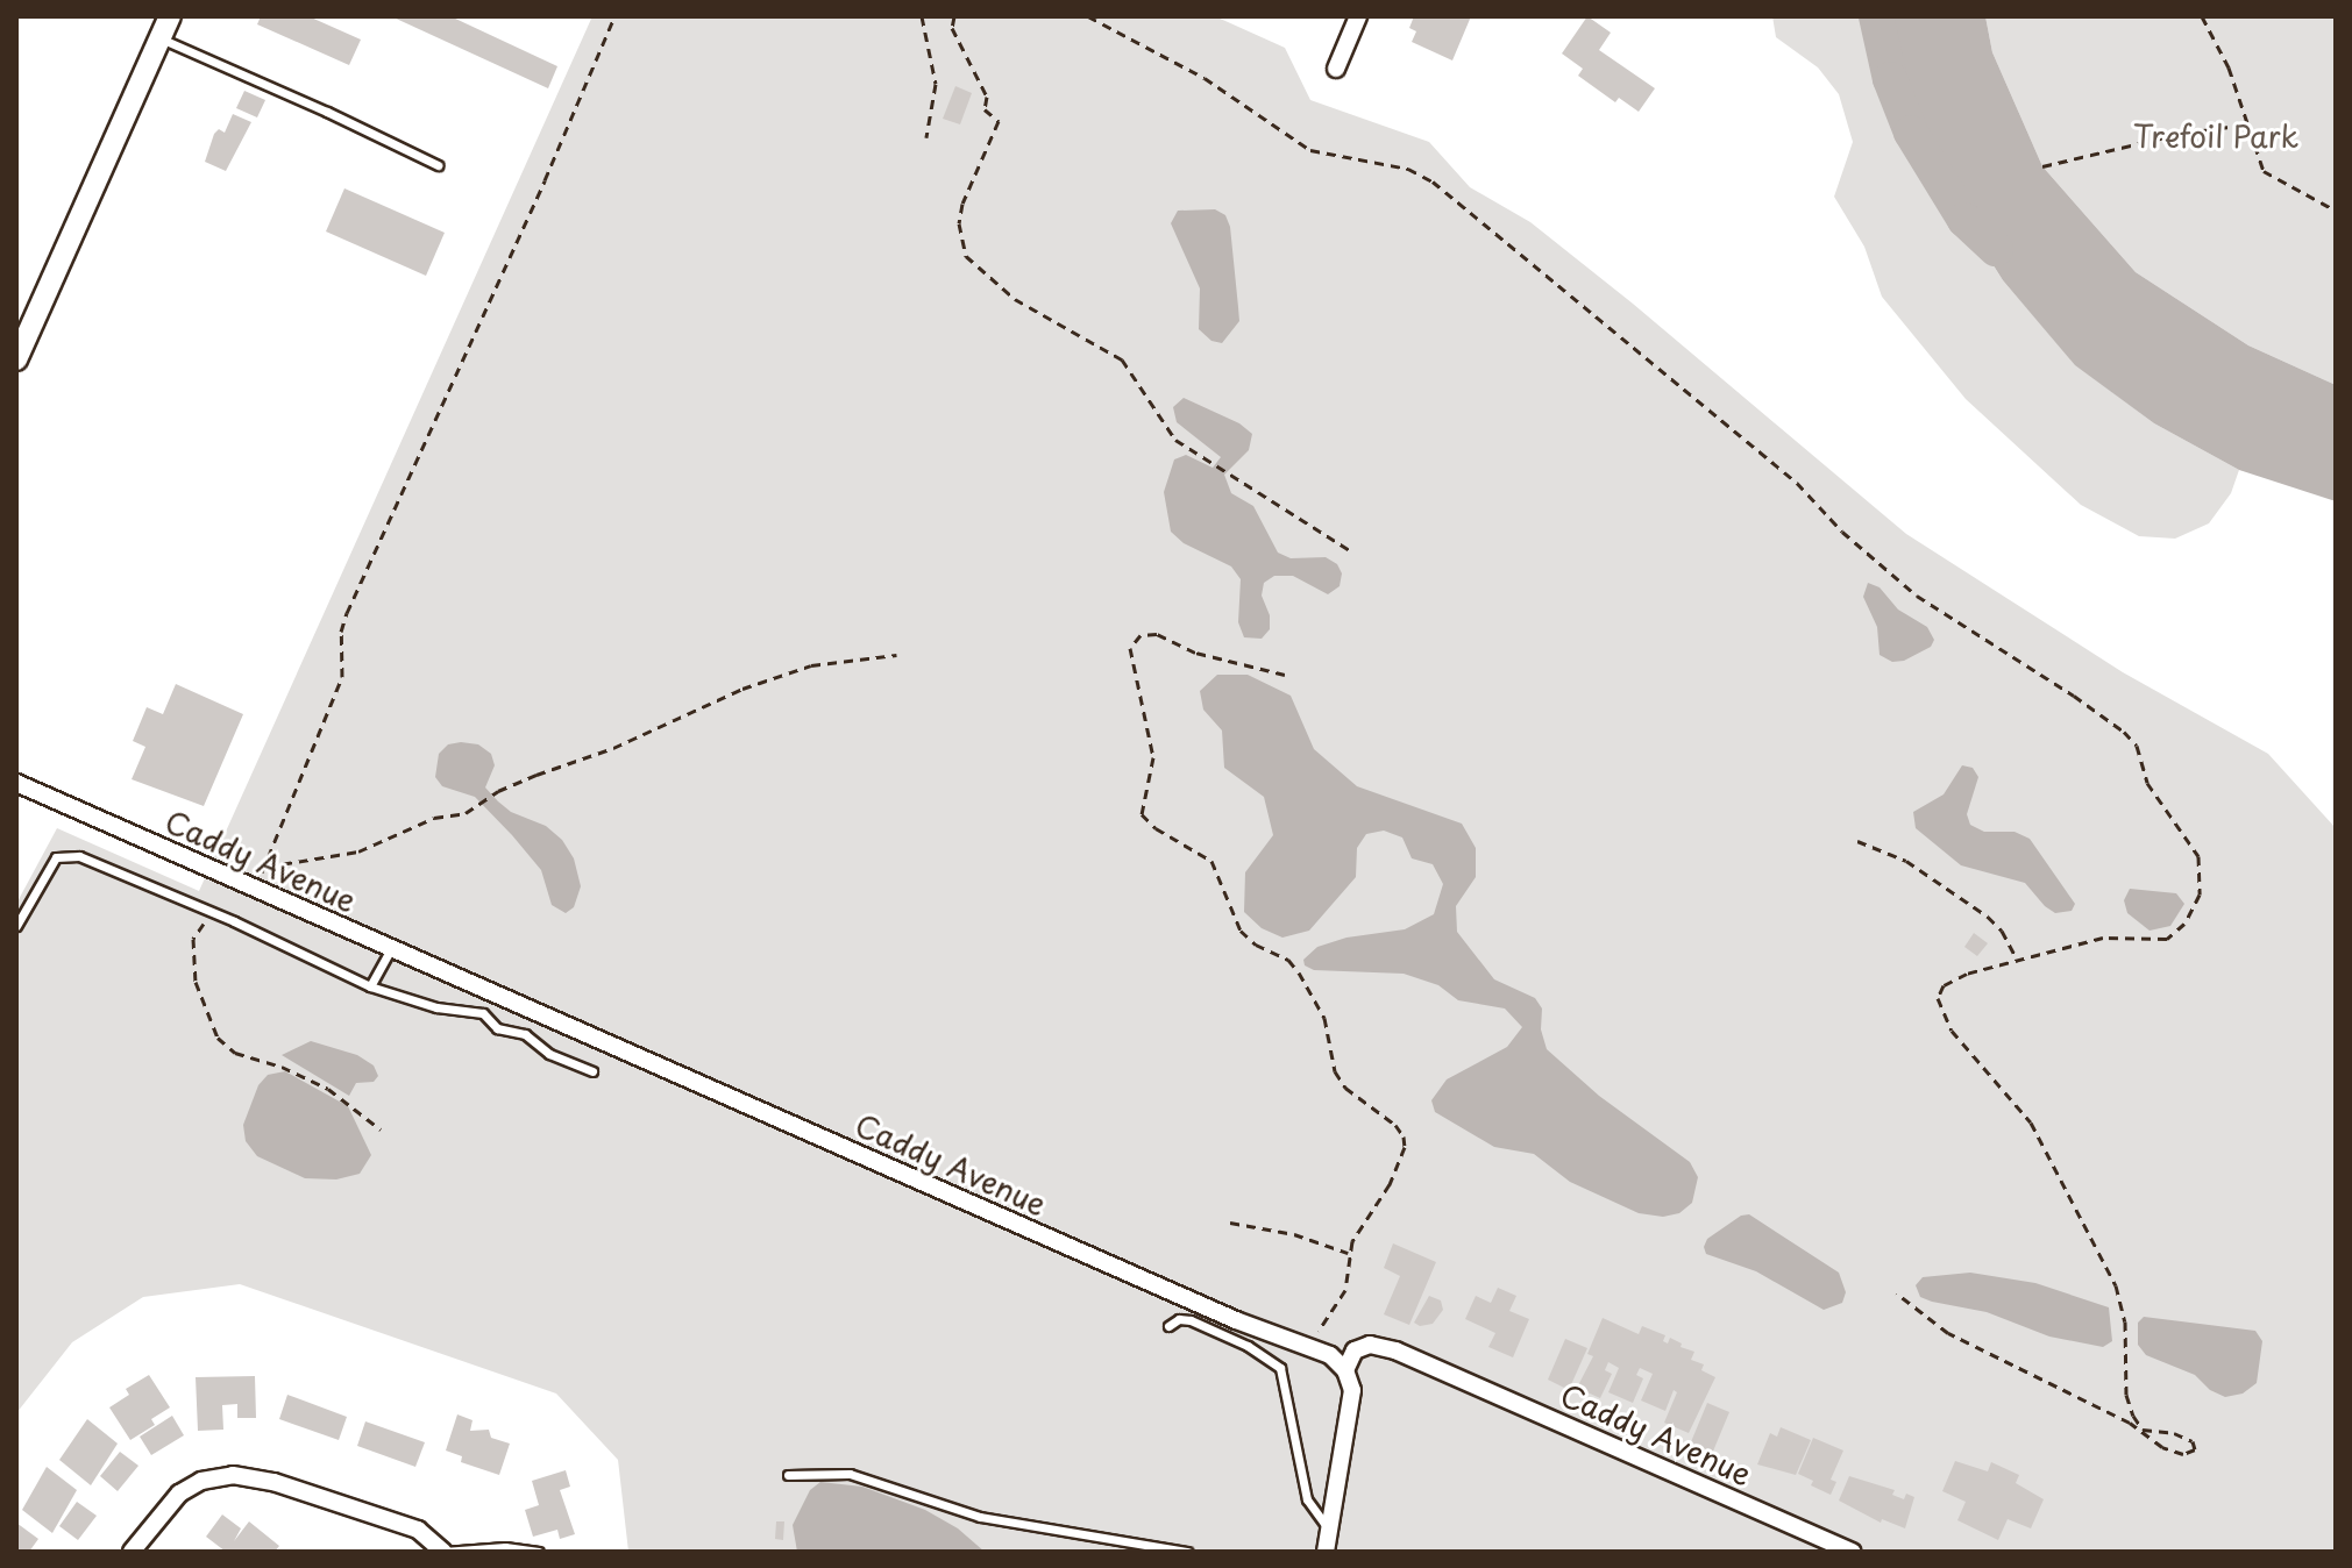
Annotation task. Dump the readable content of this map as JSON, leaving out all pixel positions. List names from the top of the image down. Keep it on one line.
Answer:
{"streets":{"street":["Caddy Avenue"]},"parks":["Trefoil Park"]}
